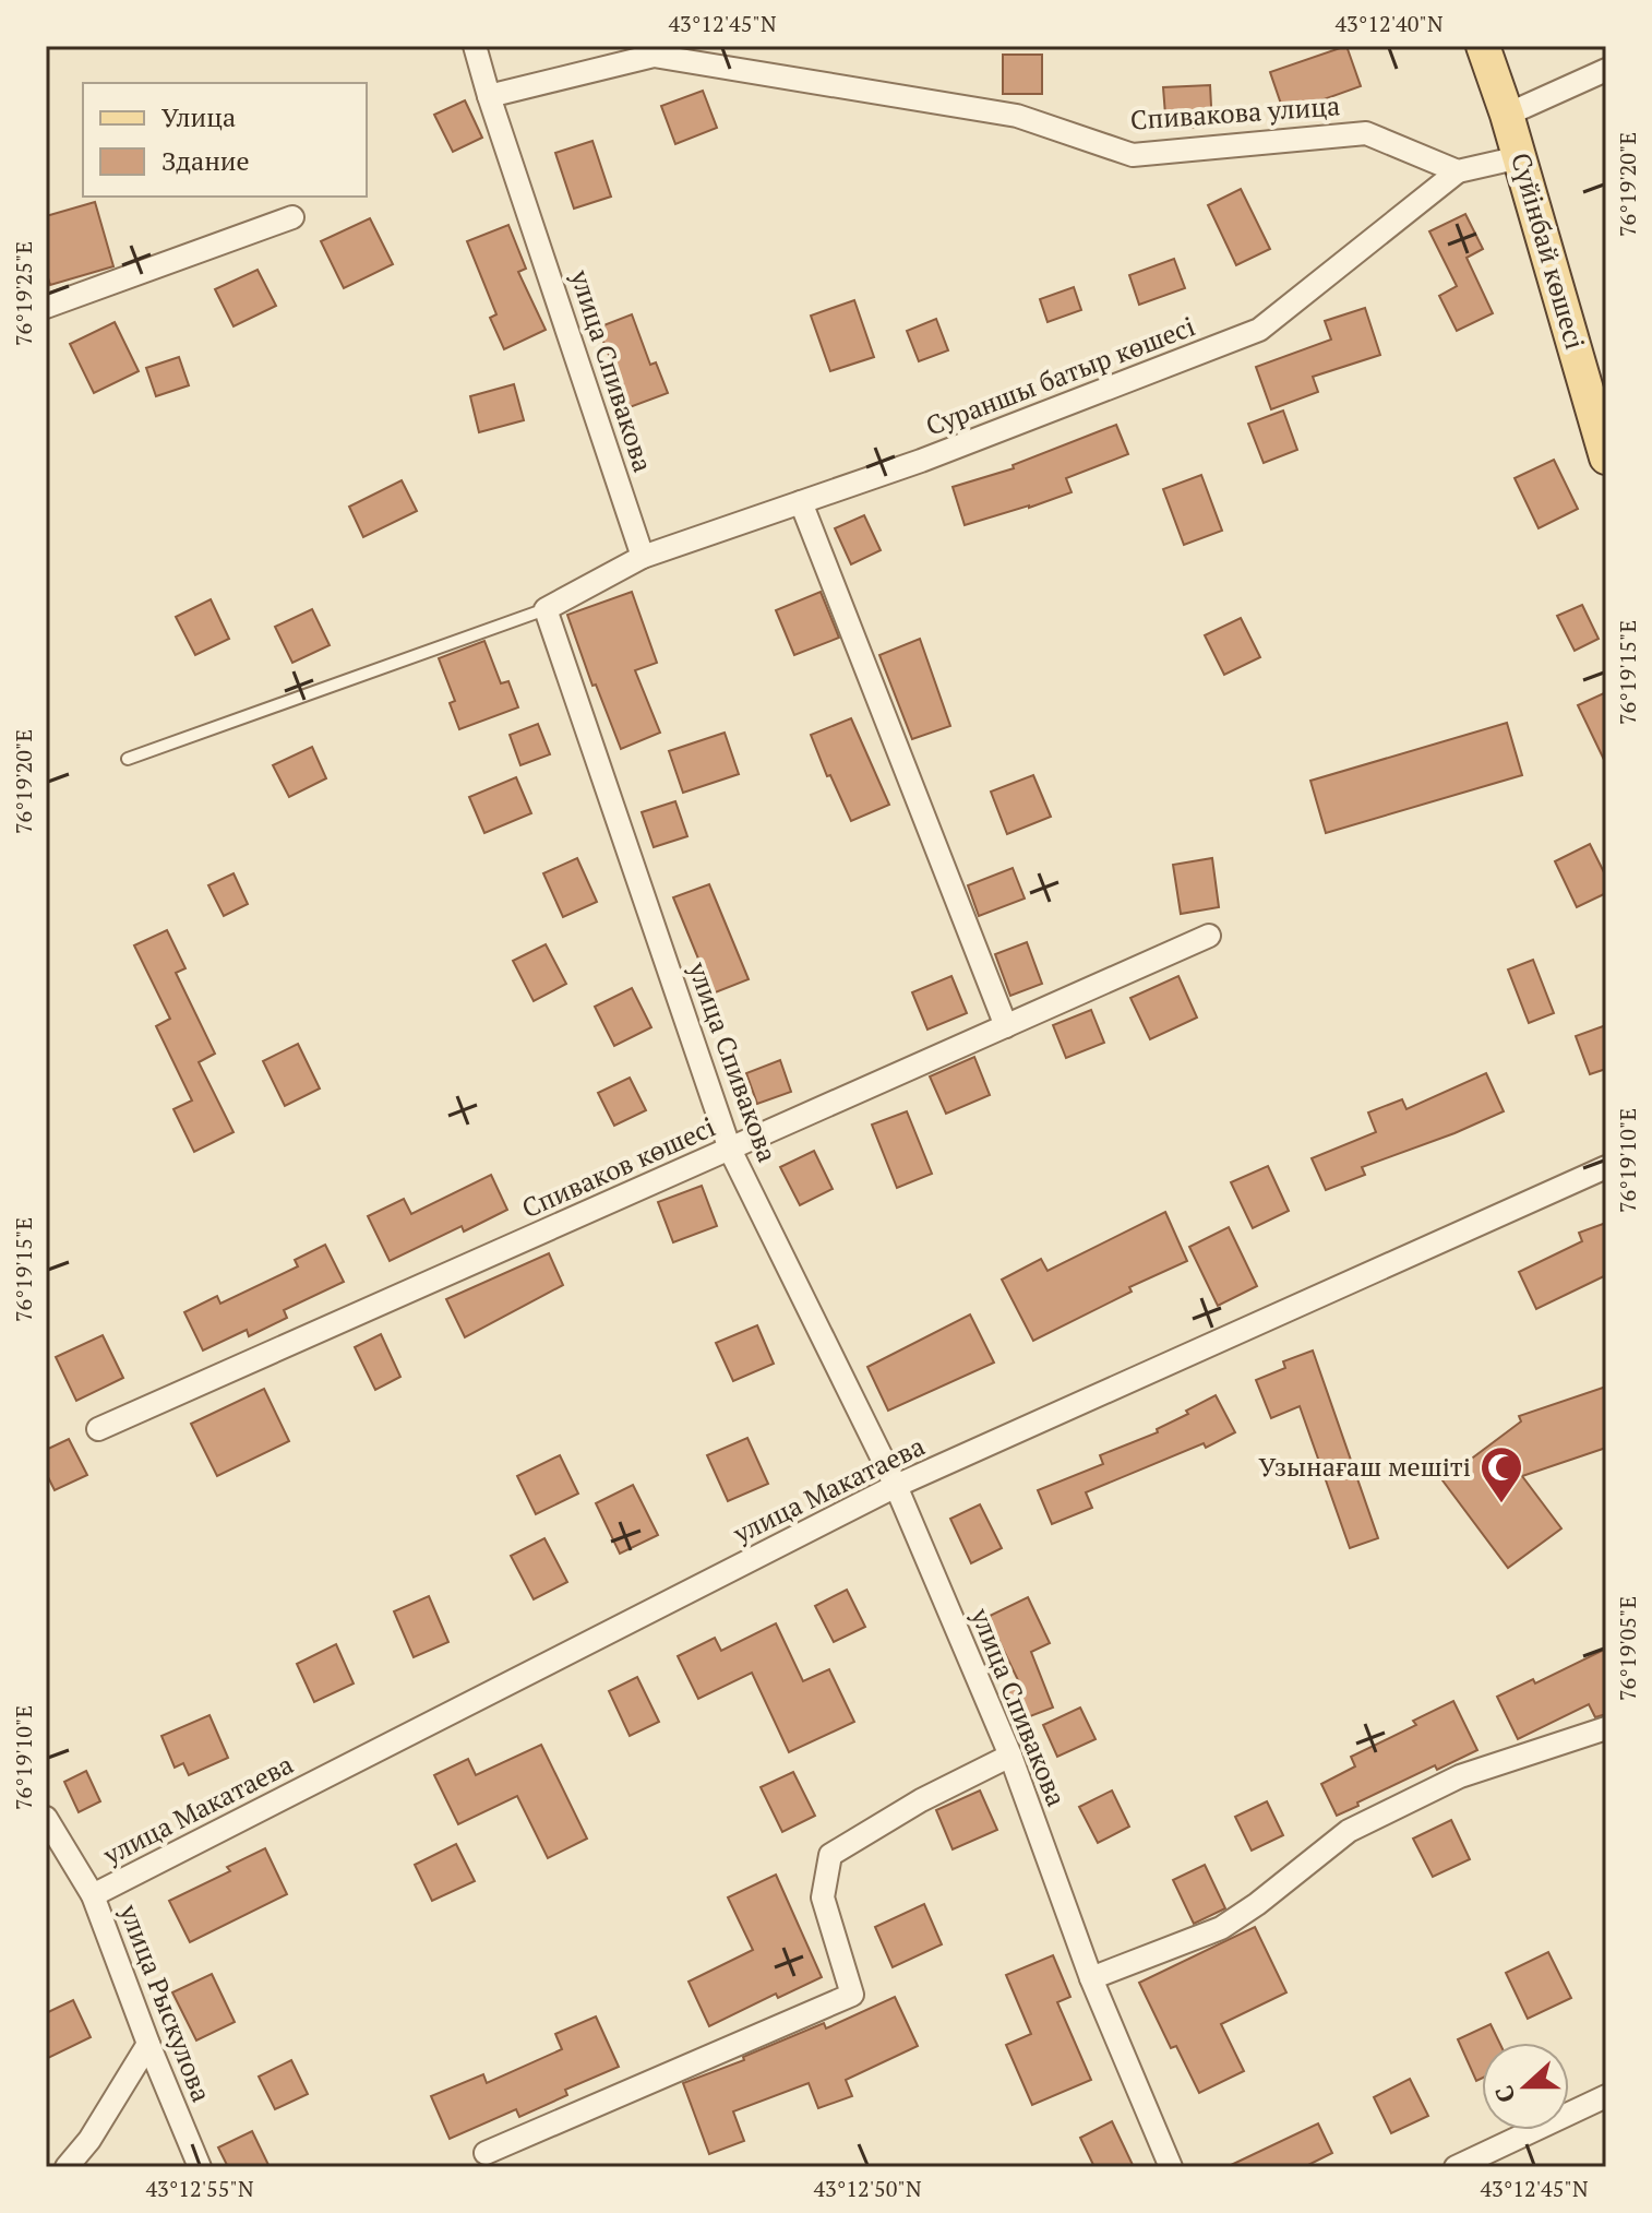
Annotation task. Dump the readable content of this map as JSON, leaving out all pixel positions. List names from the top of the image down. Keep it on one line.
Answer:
{"streets":{"main road":["Сүйінбай көшесі"],"street":["Спивакова улица","улица Спивакова","Сураншы батыр көшесі","Спиваков көшесі","улица Макатаева","улица Рыскулова"]},"crossings":[["Спивакова улица","улица Спивакова"],["Спивакова улица","Сураншы батыр көшесі"],["улица Спивакова","Сураншы батыр көшесі"],["улица Спивакова","Спиваков көшесі"],["улица Спивакова","улица Макатаева"],["улица Макатаева","улица Рыскулова"]],"places":{"mosque":["Узынағаш мешіті"]},"legend":["Улица","Здание"],"north":"left","coordinates":["43°12'45\"N","43°12'40\"N","76°19'20\"E","76°19'25\"E","76°19'15\"E","76°19'10\"E","76°19'05\"E","43°12'55\"N","43°12'50\"N"]}
